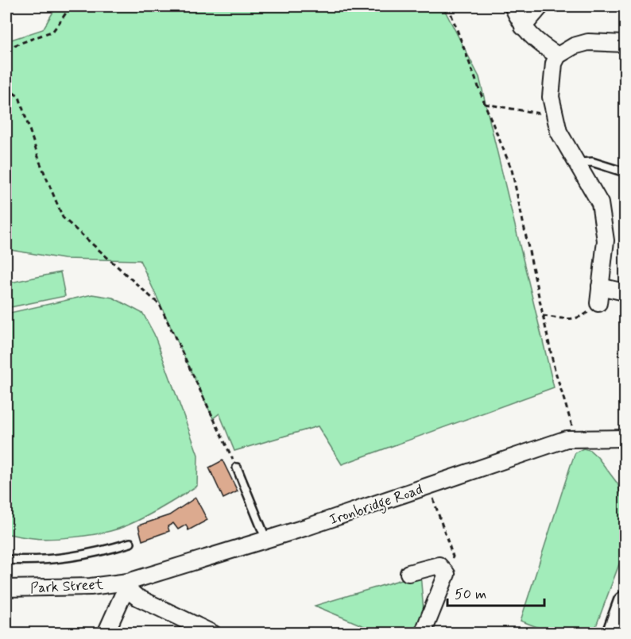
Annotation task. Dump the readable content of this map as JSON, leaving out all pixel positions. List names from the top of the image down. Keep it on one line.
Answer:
{"streets":{"street":["Ironbridge Road","Park Street"]},"crossings":[["Ironbridge Road","Park Street"]],"scale_bar":"50 m"}
